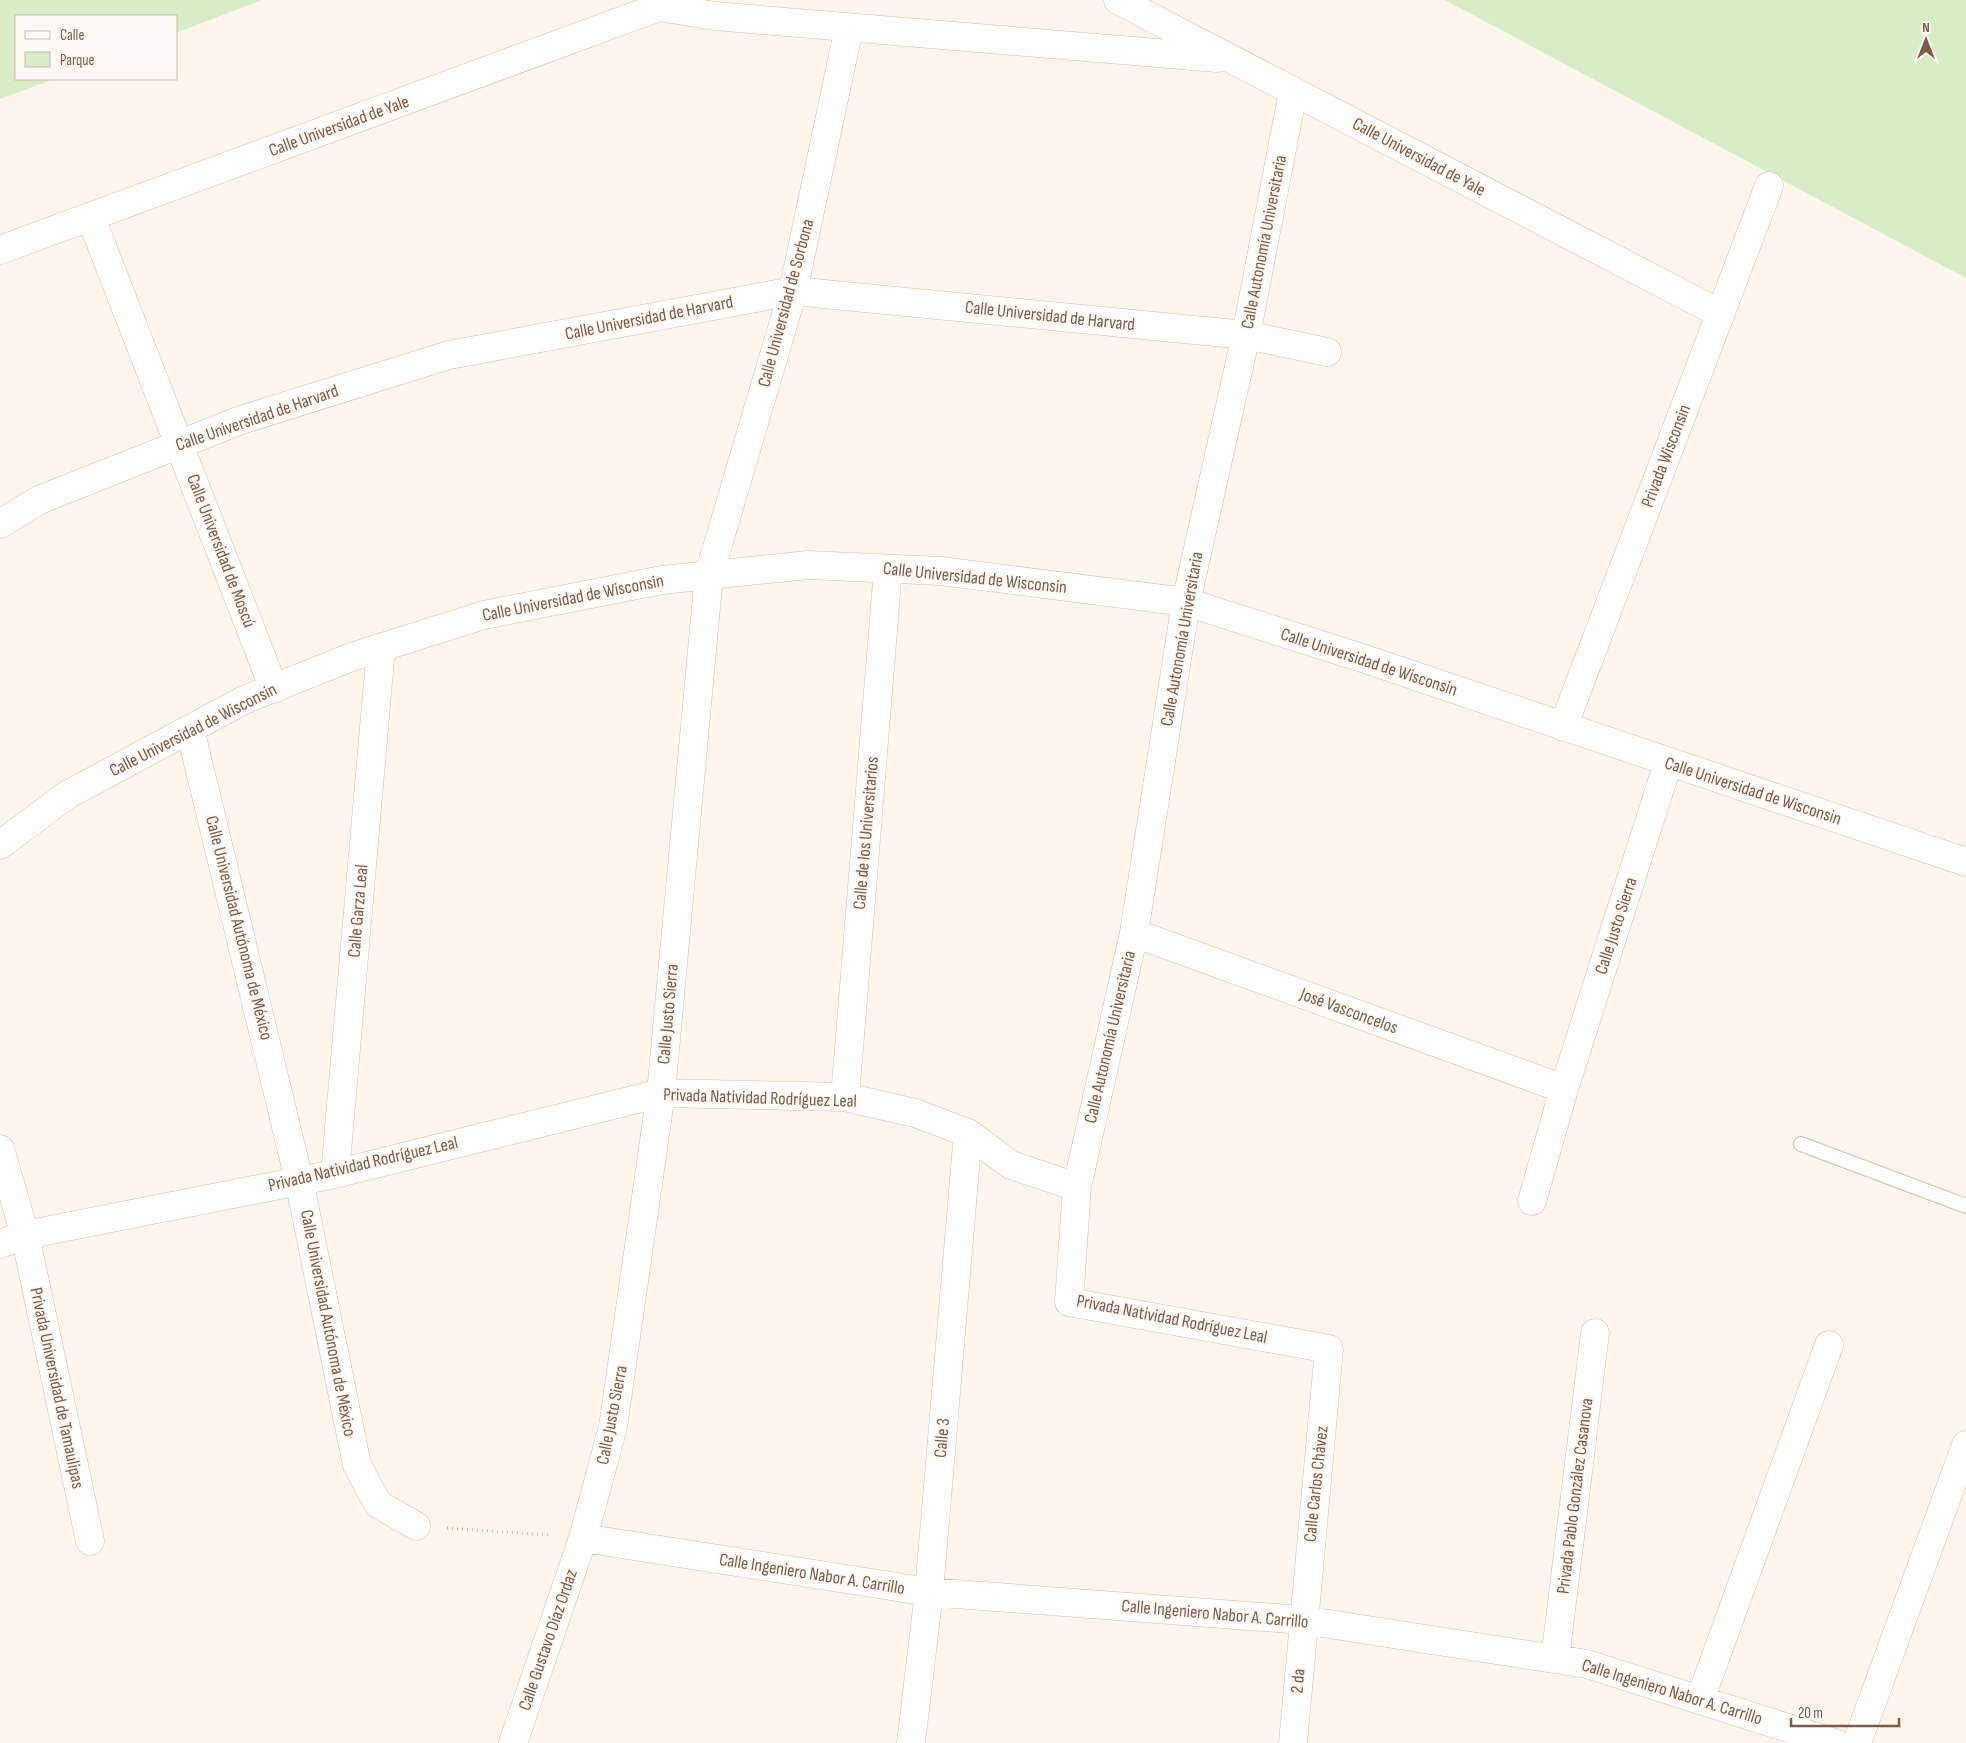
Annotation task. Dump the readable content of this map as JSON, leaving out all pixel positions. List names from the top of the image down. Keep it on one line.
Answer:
{"streets":{"street":["Calle Universidad de Yale","Calle Autonomía Universitaria","Calle Universidad de Sorbona","Calle Universidad de Harvard","Privada Wisconsin","Calle Universidad de Moscú","Calle Universidad de Wisconsin","Calle de los Universitarios","Calle Garza Leal","Calle Justo Sierra","Calle Universidad Autónoma de México","José Vasconcelos","Privada Natividad Rodríguez Leal","Privada Universidad de Tamaulipas","Calle 3","Calle Carlos Chávez","Privada Pablo González Casanova","Calle Ingeniero Nabor A. Carrillo","Calle Gustavo Díaz Ordaz","2 da"]},"crossings":[["Calle Universidad de Yale","Calle Autonomía Universitaria"],["Calle Universidad de Yale","Privada Wisconsin"],["Calle Universidad de Yale","Calle Universidad de Moscú"],["Calle Autonomía Universitaria","Calle Universidad de Harvard"],["Calle Autonomía Universitaria","Calle Universidad de Wisconsin"],["Calle Autonomía Universitaria","José Vasconcelos"],["Calle Autonomía Universitaria","Privada Natividad Rodríguez Leal"],["Calle Universidad de Sorbona","Calle Universidad de Harvard"],["Calle Universidad de Sorbona","Calle Universidad de Wisconsin"],["Calle Universidad de Sorbona","Calle Justo Sierra"],["Calle Universidad de Harvard","Calle Universidad de Moscú"],["Privada Wisconsin","Calle Universidad de Wisconsin"],["Calle Universidad de Moscú","Calle Universidad de Wisconsin"],["Calle Universidad de Wisconsin","Calle de los Universitarios"],["Calle Universidad de Wisconsin","Calle Garza Leal"],["Calle Universidad de Wisconsin","Calle Justo Sierra"],["Calle Universidad de Wisconsin","Calle Universidad Autónoma de México"],["Calle de los Universitarios","Privada Natividad Rodríguez Leal"],["Calle Garza Leal","Privada Natividad Rodríguez Leal"],["Calle Justo Sierra","José Vasconcelos"],["Calle Justo Sierra","Privada Natividad Rodríguez Leal"],["Calle Justo Sierra","Calle Ingeniero Nabor A. Carrillo"],["Calle Justo Sierra","Calle Gustavo Díaz Ordaz"],["Calle Universidad Autónoma de México","Privada Natividad Rodríguez Leal"],["Privada Natividad Rodríguez Leal","Privada Universidad de Tamaulipas"],["Privada Natividad Rodríguez Leal","Calle 3"],["Privada Natividad Rodríguez Leal","Calle Carlos Chávez"],["Calle 3","Calle Ingeniero Nabor A. Carrillo"],["Calle Carlos Chávez","Calle Ingeniero Nabor A. Carrillo"],["Calle Carlos Chávez","2 da"],["Privada Pablo González Casanova","Calle Ingeniero Nabor A. Carrillo"],["Calle Ingeniero Nabor A. Carrillo","Calle Gustavo Díaz Ordaz"],["Calle Ingeniero Nabor A. Carrillo","2 da"]],"legend":["Calle","Parque"],"scale_bar":"20 m","north":"top"}
